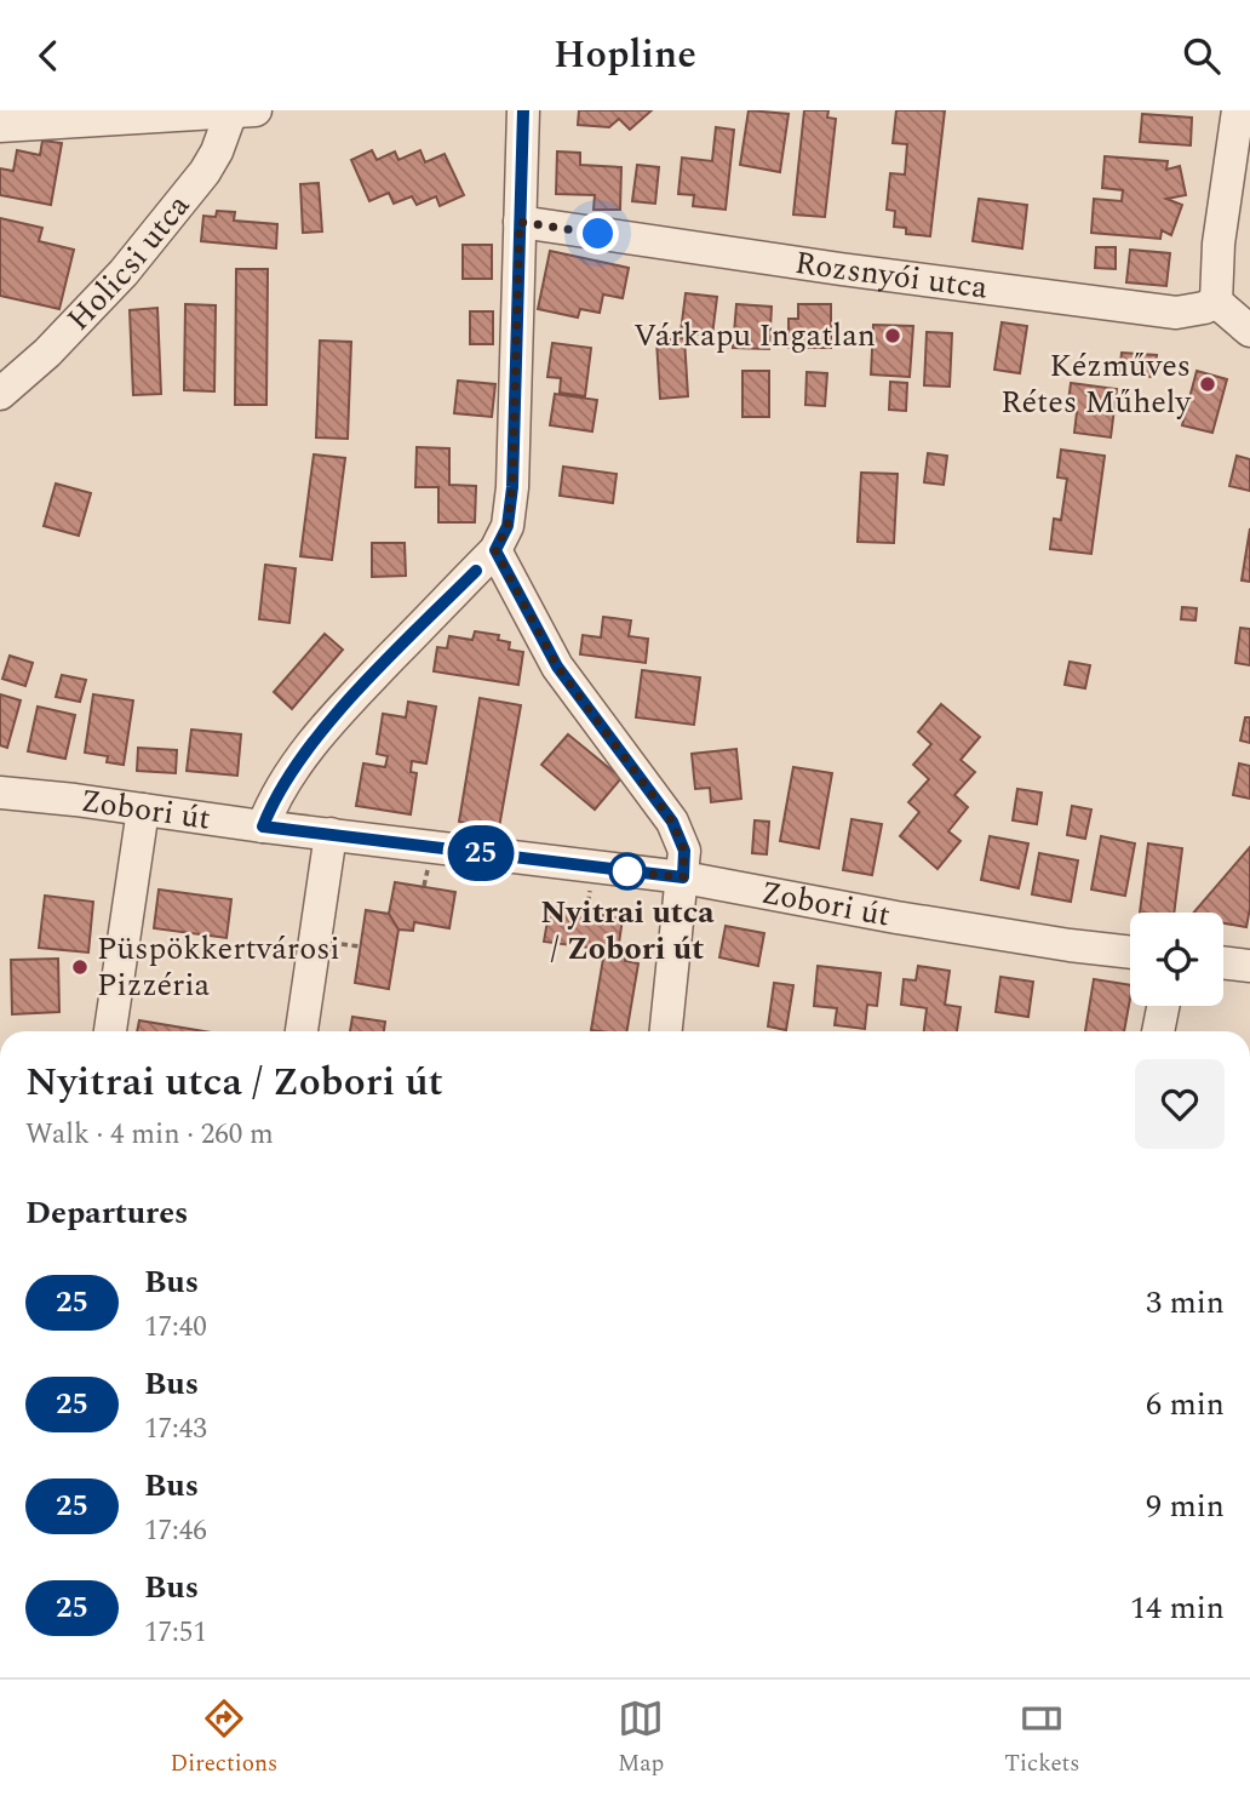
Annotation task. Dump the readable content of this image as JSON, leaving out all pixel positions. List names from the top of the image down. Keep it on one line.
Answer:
{"streets":{"street":["Holicsi utca","Rozsnyói utca","Zobori út"]},"places":["Várkapu Ingatlan","Kézműves Rétes Műhely","Nyitrai utca / Zobori út","Püspökkertvárosi Pizzéria"],"lines":["bus line 25"],"page":{"header":"Hopline","on_map":"25","heading":[["Nyitrai utca / Zobori út","Walk · 4 min · 260 m"],"Departures"],"list":[{"mark":"25","name":"Bus","note":"17:40","value":"3 min"},{"mark":"25","name":"Bus","note":"17:43","value":"6 min"},{"mark":"25","name":"Bus","note":"17:46","value":"9 min"},{"mark":"25","name":"Bus","note":"17:51","value":"14 min"}],"tabs":["Directions","Map","Tickets"]}}
